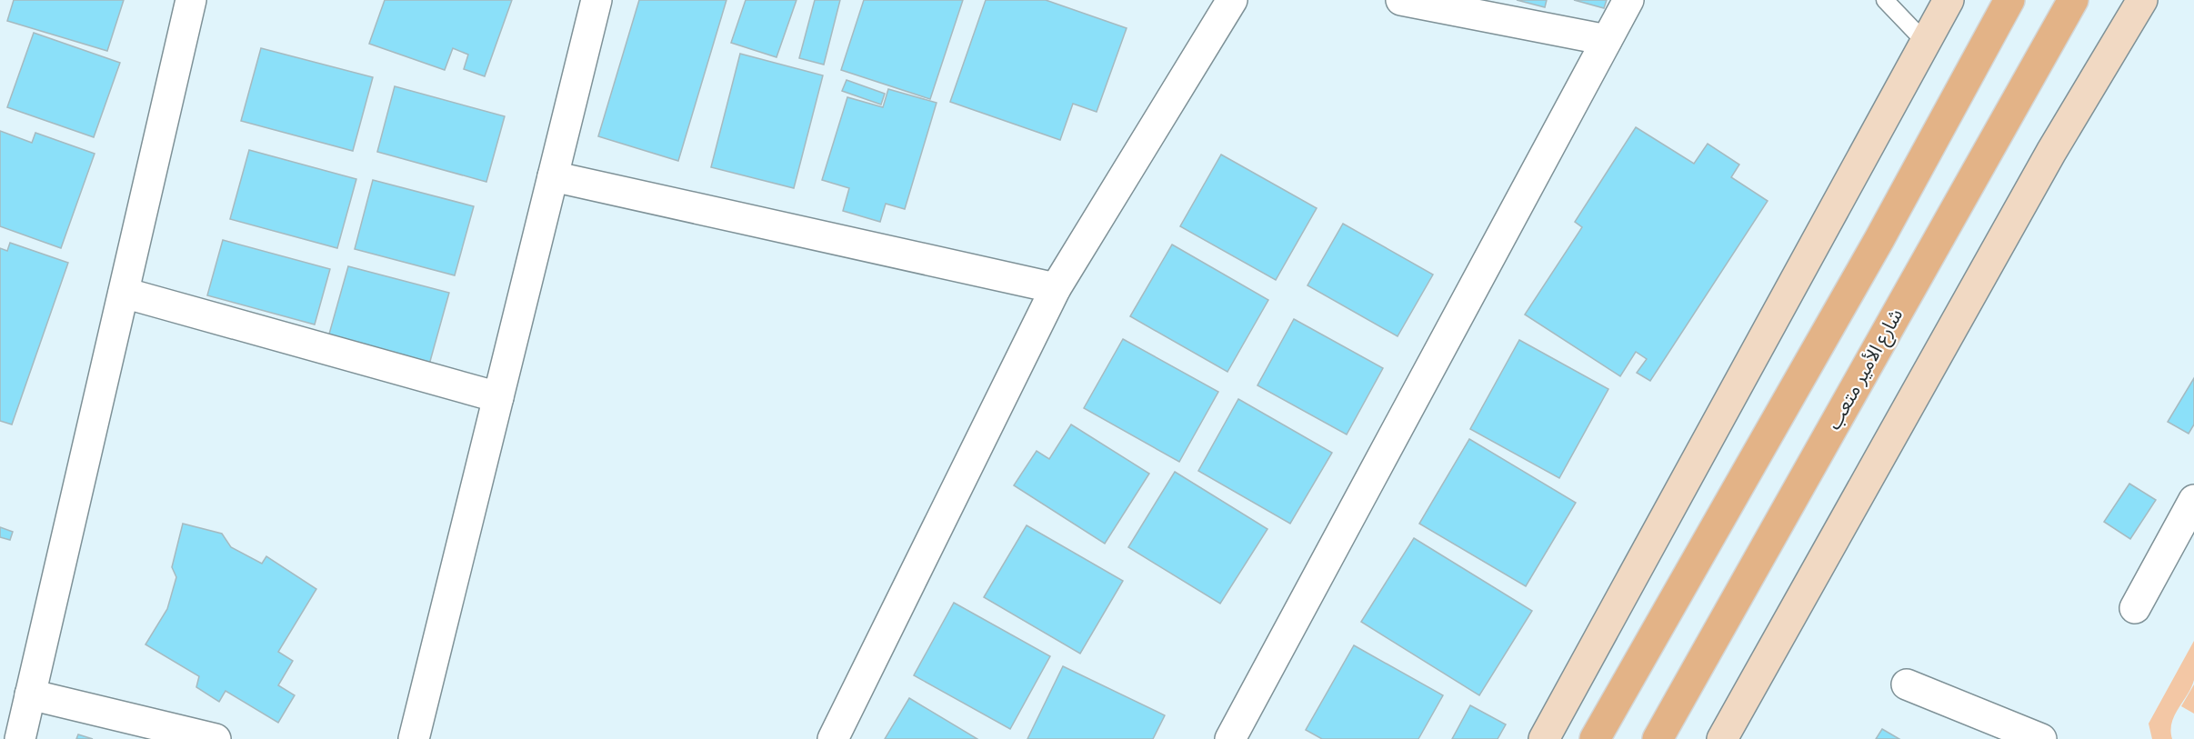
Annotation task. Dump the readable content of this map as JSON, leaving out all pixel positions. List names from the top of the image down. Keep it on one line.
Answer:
{"streets":{"main road":["شارع الأمير متعب"]}}
